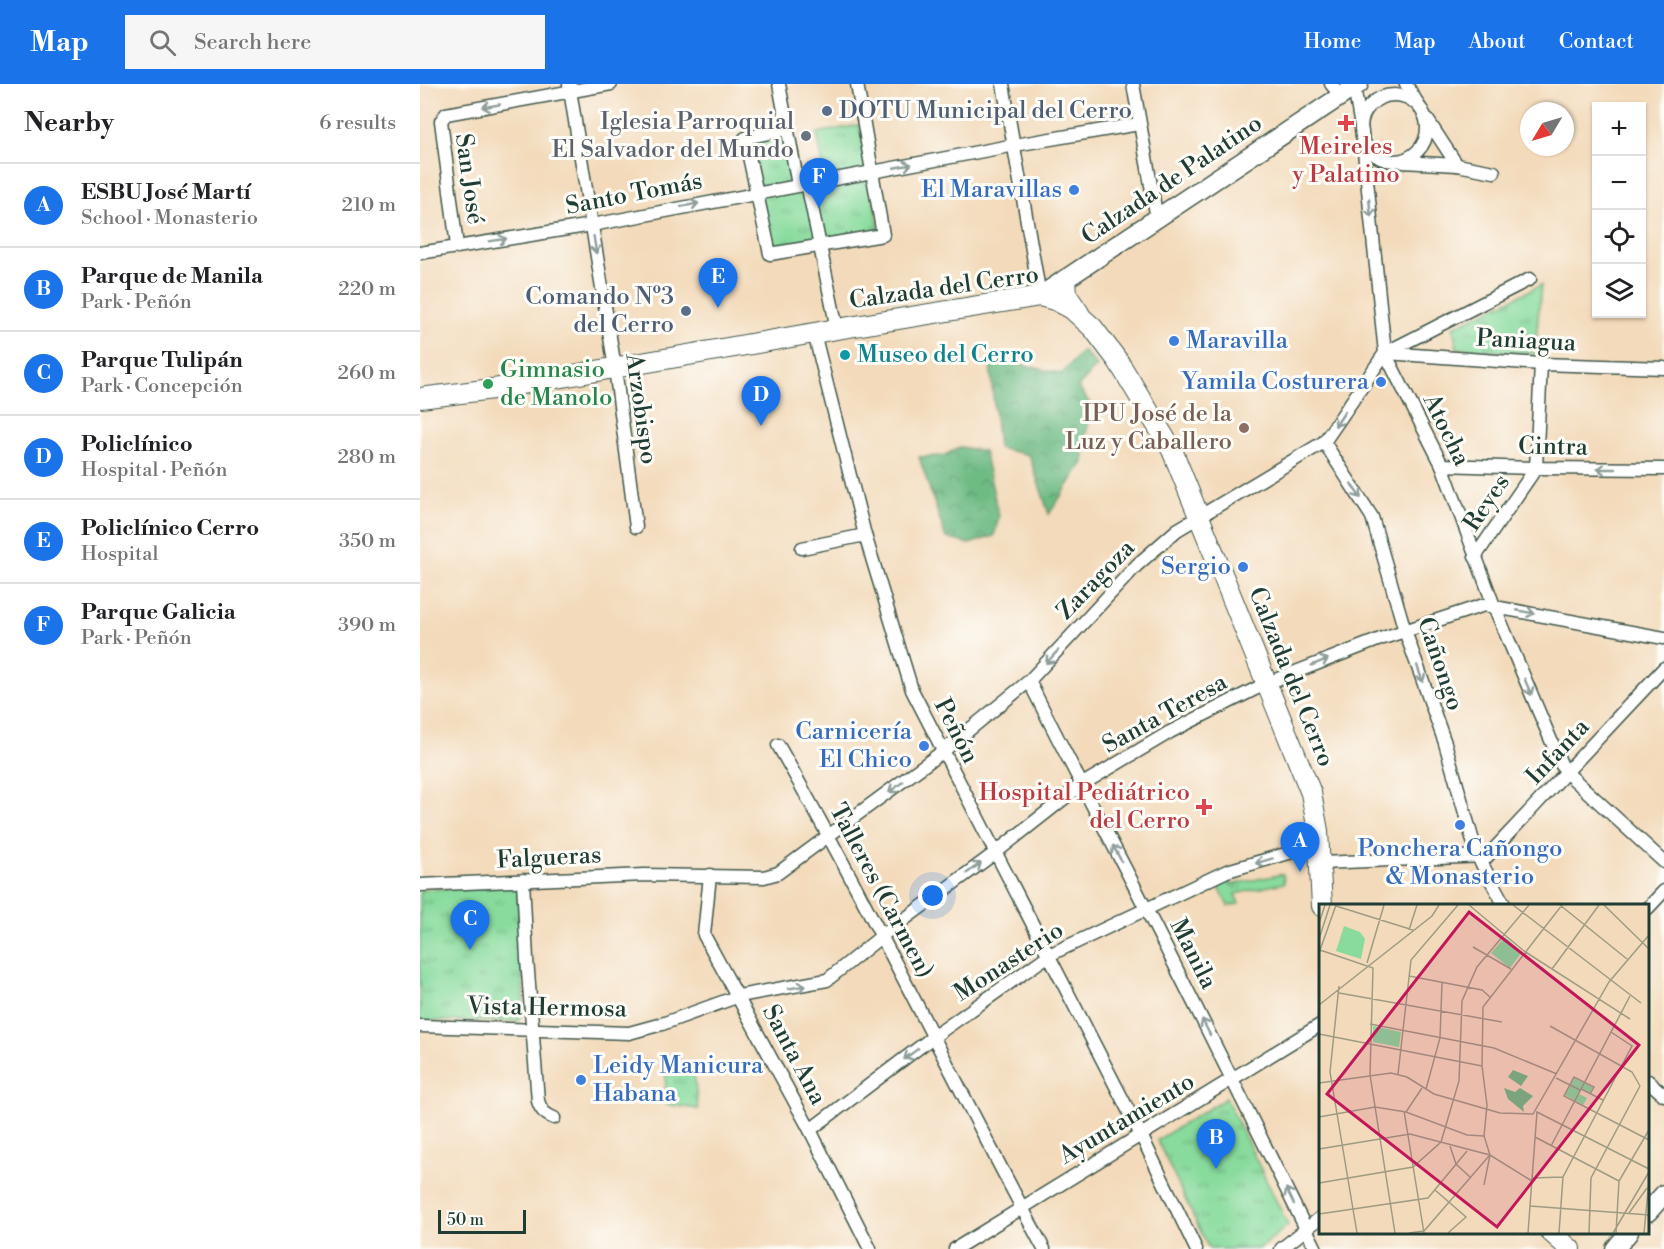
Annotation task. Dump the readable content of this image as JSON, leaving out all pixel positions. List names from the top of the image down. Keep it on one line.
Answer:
{"streets":{"main road":["Calzada del Cerro"],"street":["San José","Calzada de Palatino","Santo Tomás","Paniagua","Arzobispo","Atocha","Cintra","Reyes","Zaragoza","Cañongo","Santa Teresa","Peñón","Infanta","Falgueras","Talleres (Carmen)","Manila","Monasterio","Vista Hermosa","Santa Ana","Ayuntamiento"]},"crossings":[["San José","Santo Tomás"],["San José","Arzobispo"],["Calzada de Palatino","Calzada del Cerro"],["Calzada de Palatino","Atocha"],["Santo Tomás","Arzobispo"],["Calzada del Cerro","Arzobispo"],["Calzada del Cerro","Zaragoza"],["Calzada del Cerro","Santa Teresa"],["Calzada del Cerro","Peñón"],["Calzada del Cerro","Monasterio"],["Paniagua","Atocha"],["Paniagua","Reyes"],["Paniagua","Zaragoza"],["Atocha","Cintra"],["Atocha","Reyes"],["Atocha","Zaragoza"],["Atocha","Santa Teresa"],["Atocha","Infanta"],["Cintra","Reyes"],["Zaragoza","Cañongo"],["Zaragoza","Peñón"],["Zaragoza","Falgueras"],["Zaragoza","Talleres (Carmen)"],["Zaragoza","Manila"],["Zaragoza","Santa Ana"],["Cañongo","Santa Teresa"],["Cañongo","Infanta"],["Cañongo","Monasterio"],["Santa Teresa","Peñón"],["Santa Teresa","Talleres (Carmen)"],["Santa Teresa","Manila"],["Santa Teresa","Vista Hermosa"],["Santa Teresa","Santa Ana"],["Peñón","Monasterio"],["Peñón","Ayuntamiento"],["Infanta","Monasterio"],["Talleres (Carmen)","Monasterio"],["Talleres (Carmen)","Ayuntamiento"],["Manila","Monasterio"],["Manila","Ayuntamiento"],["Monasterio","Santa Ana"],["Vista Hermosa","Santa Ana"]],"one_way":["Santo Tomás","Atocha","Cintra","Zaragoza","Cañongo","Santa Teresa","Manila","Monasterio"],"places":{"other":["DOTU Municipal del Cerro","Iglesia Parroquial El Salvador del Mundo","El Maravillas","Comando Nº3 del Cerro","Maravilla","Museo del Cerro","Yamila Costurera","Gimnasio de Manolo","IPU José de la Luz y Caballero","Sergio","Carnicería El Chico","Ponchera Cañongo & Monasterio","Leidy Manicura Habana"],"health":["Meireles y Palatino","Hospital Pediátrico del Cerro"]},"scale_bar":"50 m","north":"bottom left","page":{"header":"Map","search":"Search here","nav":["Home","Map","About","Contact"],"heading":["Nearby","6 results"],"map_buttons":["+","−"],"pins":["F","E","D","A","C","B"],"list":[{"mark":"A","name":"ESBU José Martí","note":"School · Monasterio","value":"210 m"},{"mark":"B","name":"Parque de Manila","note":"Park · Peñón","value":"220 m"},{"mark":"C","name":"Parque Tulipán","note":"Park · Concepción","value":"260 m"},{"mark":"D","name":"Policlínico","note":"Hospital · Peñón","value":"280 m"},{"mark":"E","name":"Policlínico Cerro","note":"Hospital","value":"350 m"},{"mark":"F","name":"Parque Galicia","note":"Park · Peñón","value":"390 m"}],"scale":"50 m"}}
